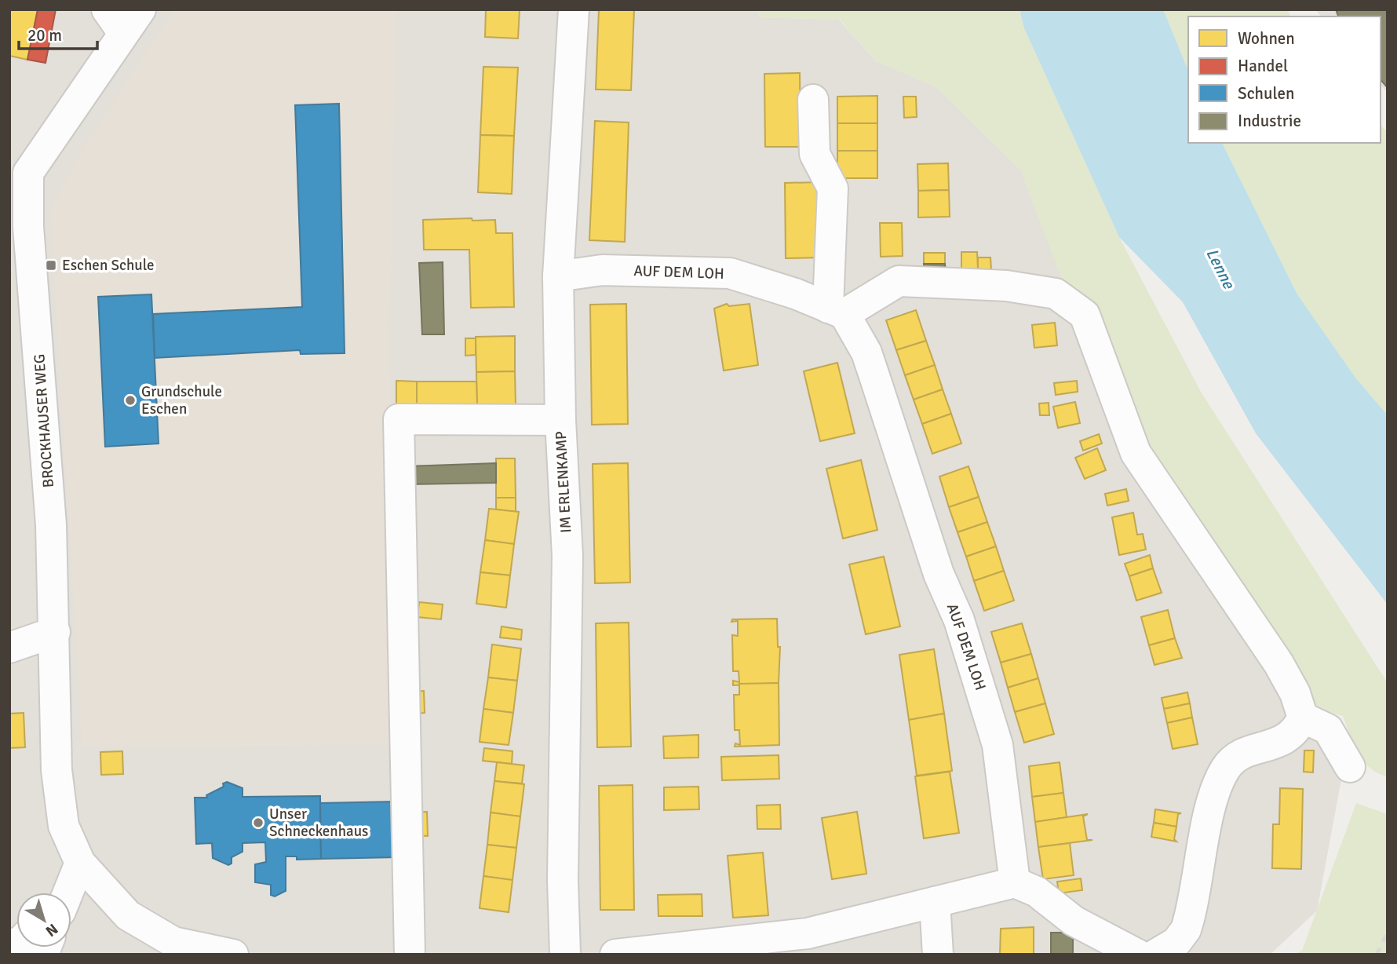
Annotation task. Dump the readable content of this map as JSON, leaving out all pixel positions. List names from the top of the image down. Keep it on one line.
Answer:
{"streets":{"street":["AUF DEM LOH","BROCKHAUSER WEG","IM ERLENKAMP"]},"crossings":[["AUF DEM LOH","IM ERLENKAMP"]],"water":["Lenne"],"places":{"transit":["Eschen Schule"],"other":["Grundschule Eschen","Unser Schneckenhaus"]},"legend":["Wohnen","Handel","Schulen","Industrie"],"scale_bar":"20 m","north":"bottom right"}
